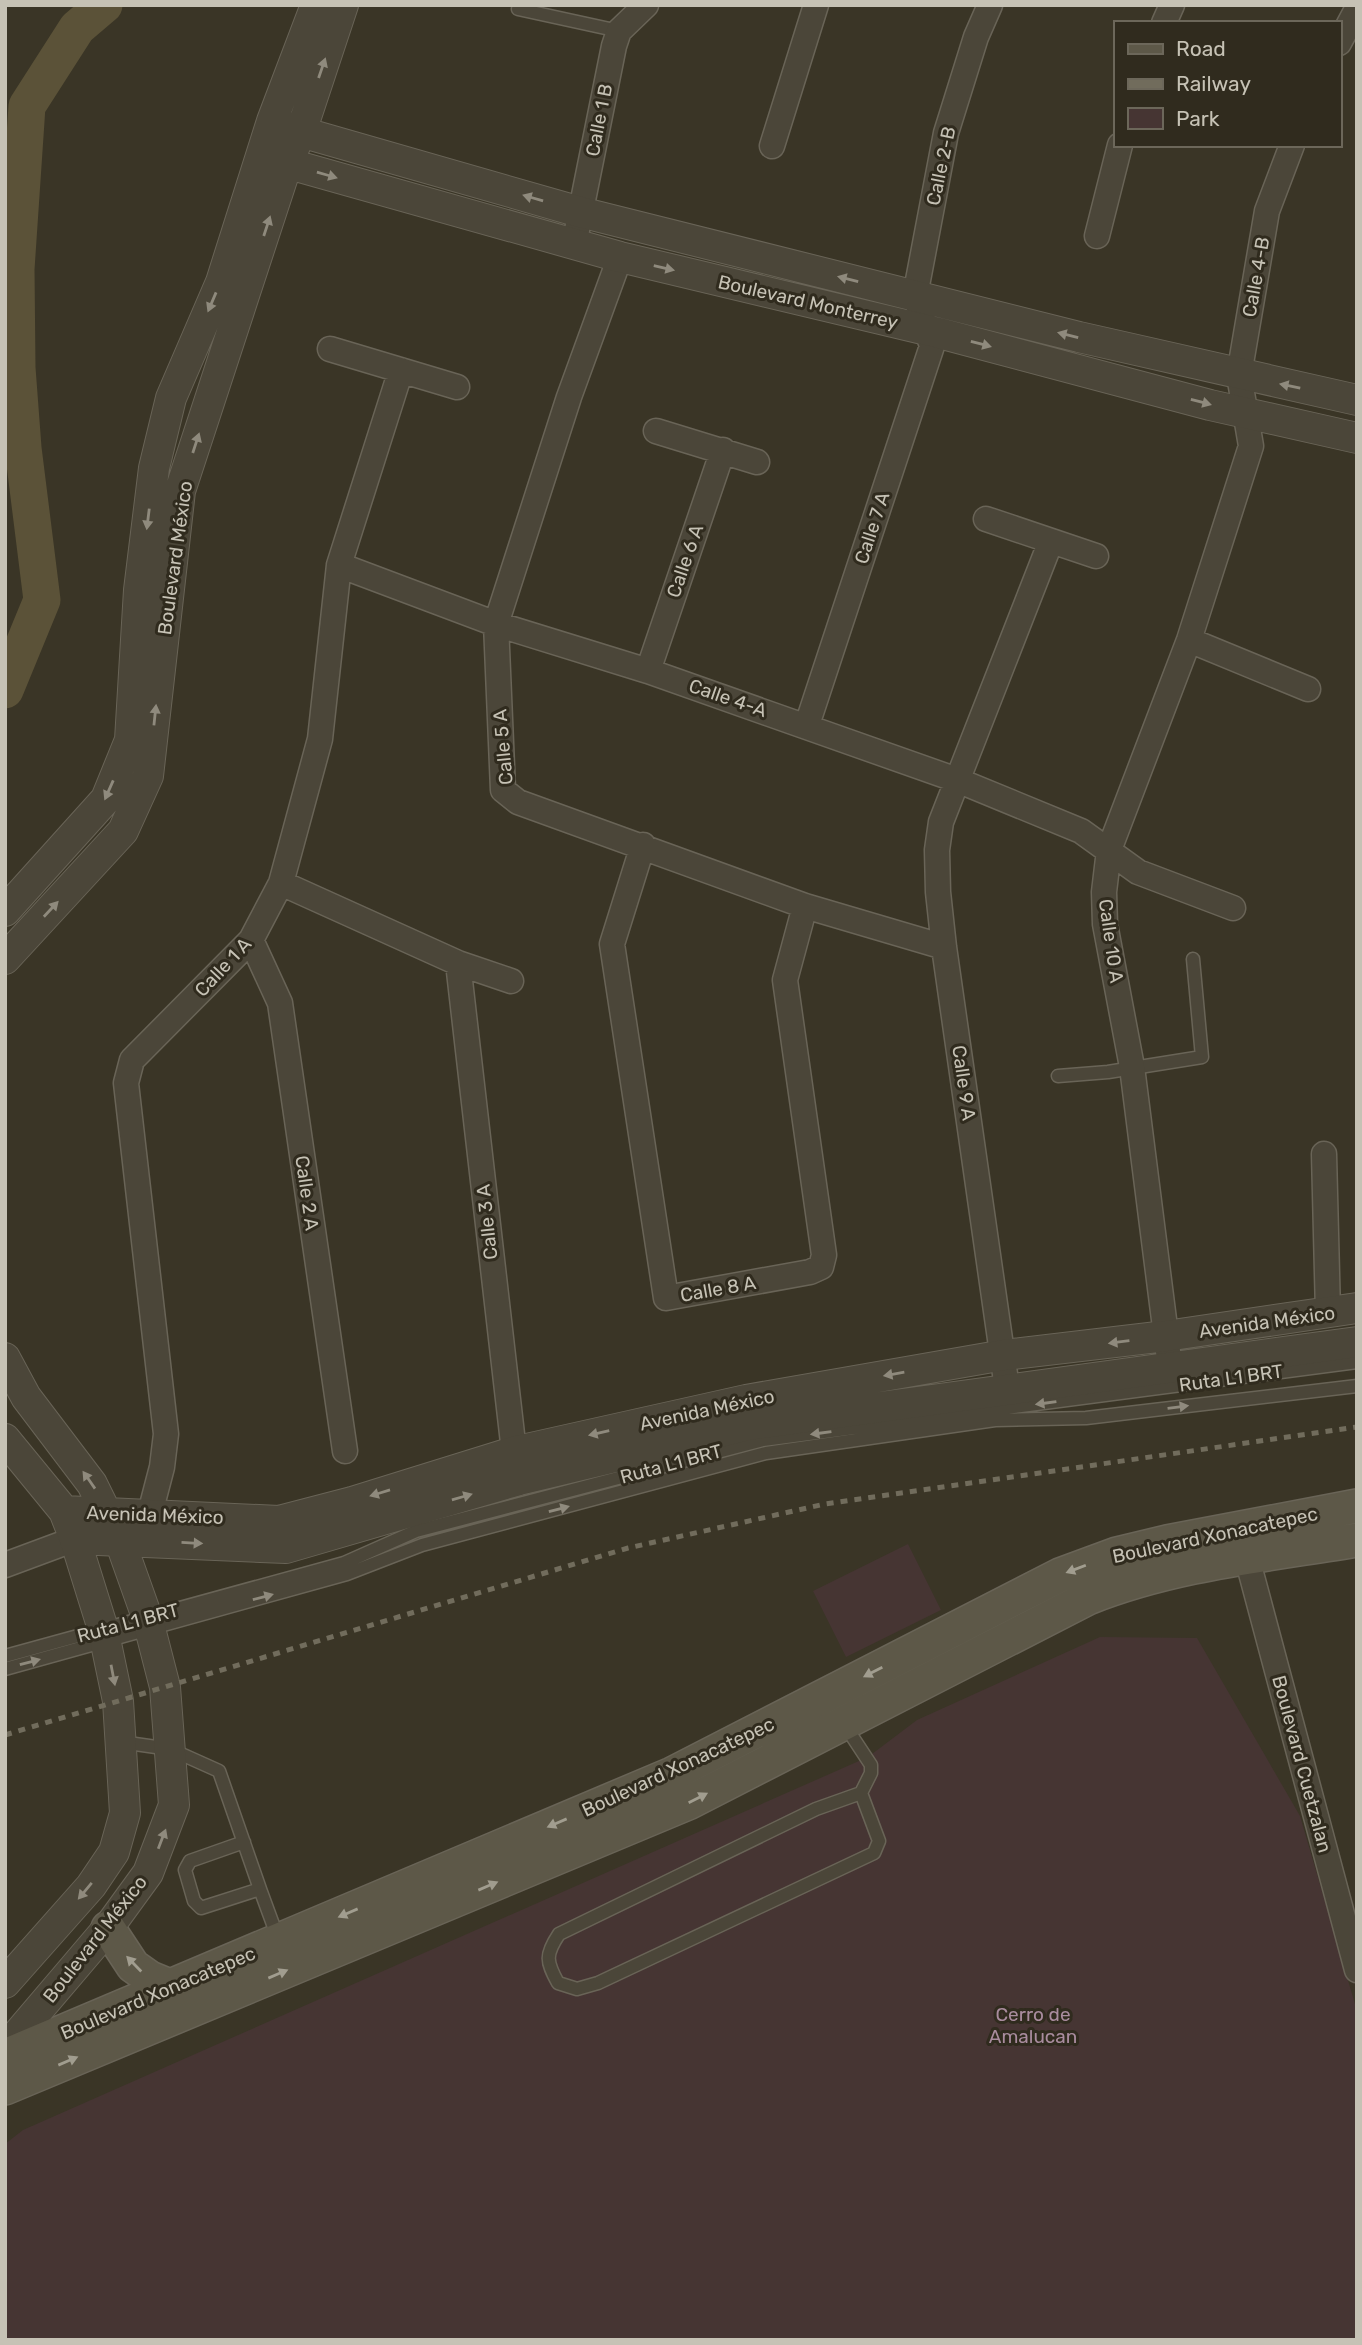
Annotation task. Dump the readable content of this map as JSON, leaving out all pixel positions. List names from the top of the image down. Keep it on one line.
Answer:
{"streets":{"main road":["Boulevard Xonacatepec"],"street":["Calle 1 B","Calle 2-B","Calle 4-B","Boulevard Monterrey","Calle 7 A","Boulevard México","Calle 6 A","Calle 4-A","Calle 5 A","Calle 10 A","Calle 1 A","Calle 9 A","Calle 2 A","Calle 3 A","Calle 8 A","Avenida México","Boulevard Cuetzalan"],"lane":["Ruta L1 BRT"]},"crossings":[["Calle 1 B","Boulevard Monterrey"],["Calle 2-B","Boulevard Monterrey"],["Calle 2-B","Calle 7 A"],["Calle 4-B","Boulevard Monterrey"],["Calle 4-B","Calle 10 A"],["Boulevard Monterrey","Calle 7 A"],["Boulevard Monterrey","Boulevard México"],["Boulevard Monterrey","Calle 5 A"],["Boulevard Monterrey","Calle 10 A"],["Calle 7 A","Calle 4-A"],["Boulevard México","Calle 1 A"],["Boulevard México","Avenida México"],["Boulevard México","Ruta L1 BRT"],["Calle 6 A","Calle 4-A"],["Calle 4-A","Calle 5 A"],["Calle 4-A","Calle 10 A"],["Calle 4-A","Calle 1 A"],["Calle 4-A","Calle 9 A"],["Calle 5 A","Calle 9 A"],["Calle 5 A","Calle 8 A"],["Calle 10 A","Avenida México"],["Calle 1 A","Calle 2 A"],["Calle 1 A","Avenida México"],["Calle 9 A","Avenida México"],["Calle 3 A","Avenida México"],["Boulevard Xonacatepec","Boulevard Cuetzalan"]],"parks":["Cerro de Amalucan"],"legend":["Road","Railway","Park"]}
